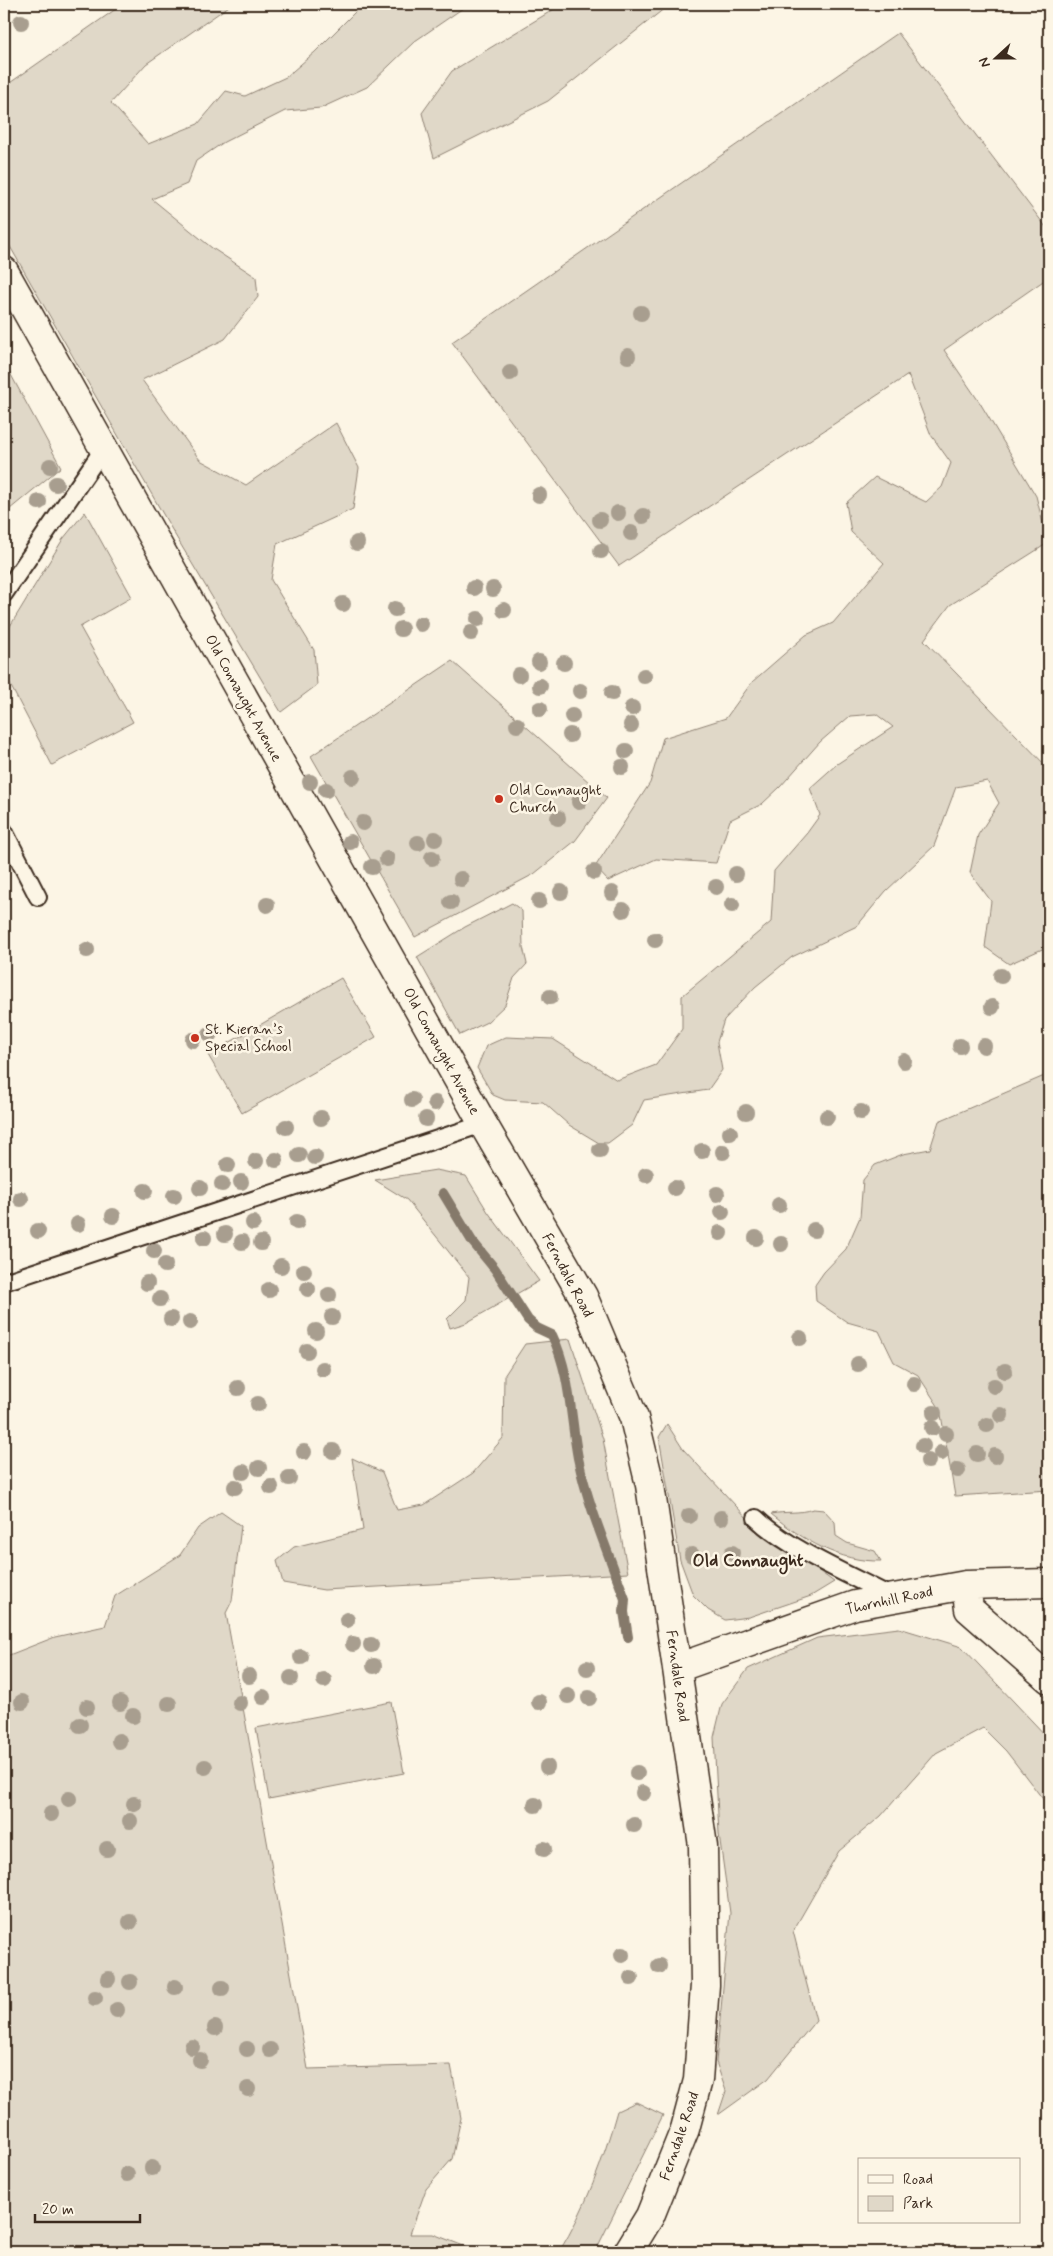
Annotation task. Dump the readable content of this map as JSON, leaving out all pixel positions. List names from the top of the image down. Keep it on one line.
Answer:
{"streets":{"street":["Old Connaught Avenue","Ferndale Road","Thornhill Road"]},"crossings":[["Old Connaught Avenue","Ferndale Road"],["Ferndale Road","Thornhill Road"]],"districts":["Old Connaught"],"places":["Old Connaught Church","St. Kieran’s Special School"],"legend":["Road","Park"],"scale_bar":"20 m","north":"left"}
